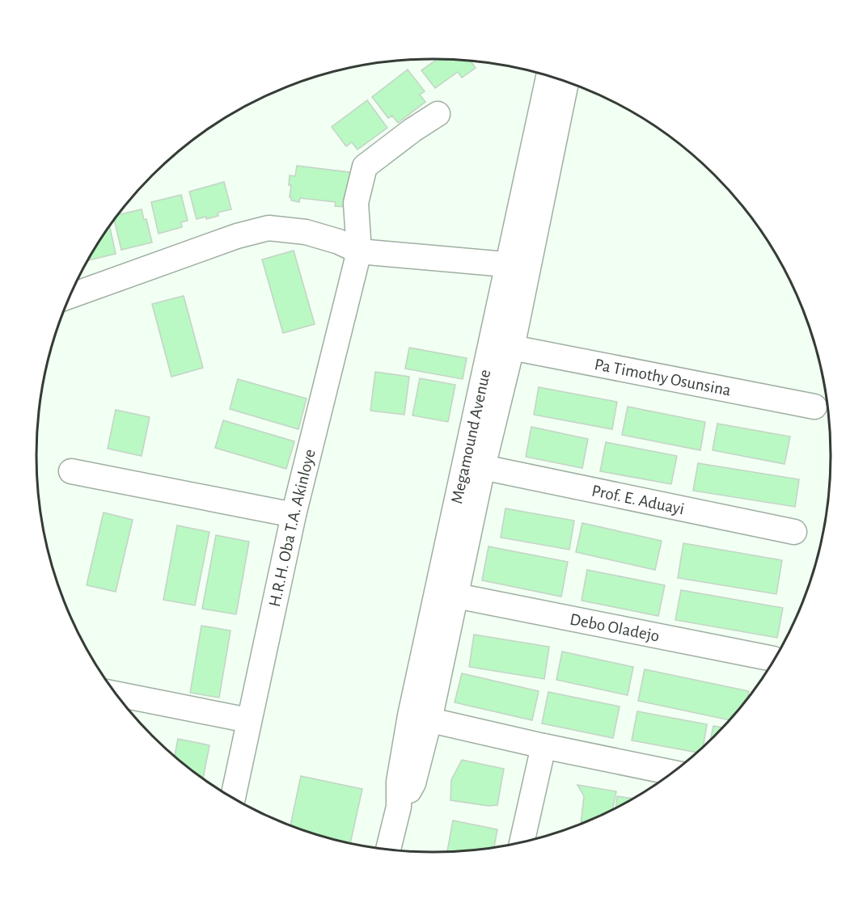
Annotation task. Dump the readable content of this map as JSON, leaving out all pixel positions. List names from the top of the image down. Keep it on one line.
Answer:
{"streets":{"street":["Pa Timothy Osunsina","Megamound Avenue","Prof. E. Aduayi","H.R.H. Oba T.A. Akinloye","Debo Oladejo"]},"crossings":[["Pa Timothy Osunsina","Megamound Avenue"],["Megamound Avenue","Prof. E. Aduayi"],["Megamound Avenue","Debo Oladejo"]]}
